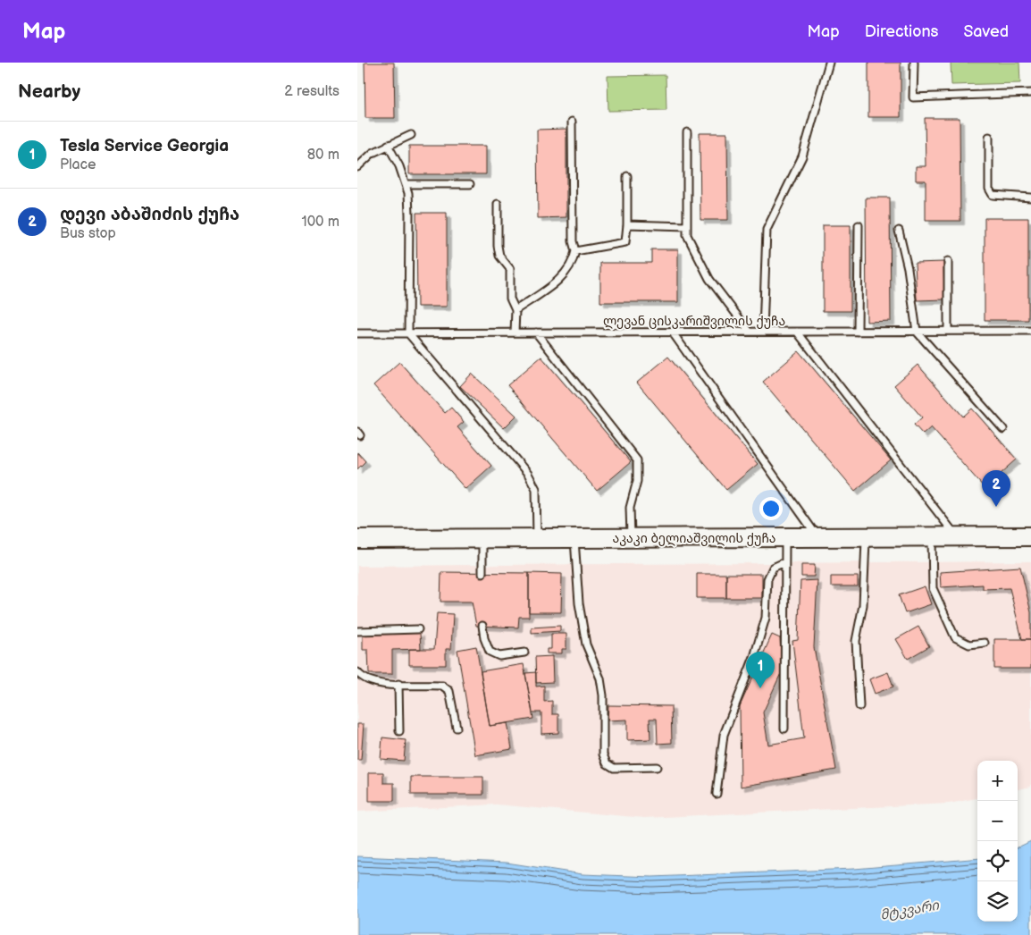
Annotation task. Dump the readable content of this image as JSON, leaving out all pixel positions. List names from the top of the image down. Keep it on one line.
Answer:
{"streets":{"main road":["აკაკი ბელიაშვილის ქუჩა"],"lane":["ლევან ცისკარიშვილის ქუჩა"]},"water":["მტკვარი"],"page":{"header":"Map","nav":["Map","Directions","Saved"],"heading":["Nearby","2 results"],"list":[{"mark":"1","name":"Tesla Service Georgia","note":"Place","value":"80 m"},{"mark":"2","name":"დევი აბაშიძის ქუჩა","note":"Bus stop","value":"100 m"}],"pins":["2","1"],"map_buttons":["+","−"]}}
